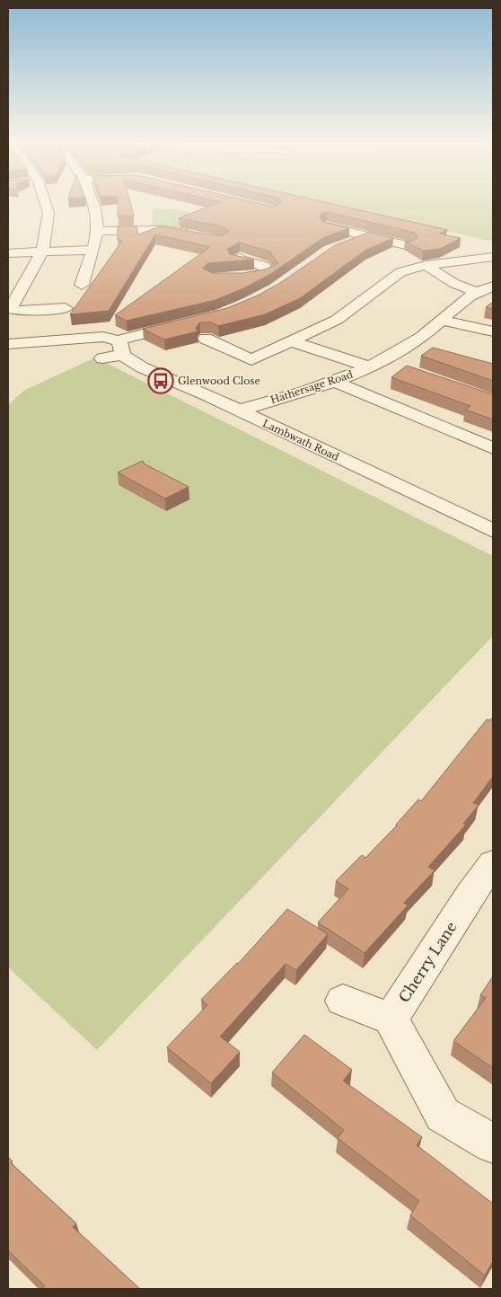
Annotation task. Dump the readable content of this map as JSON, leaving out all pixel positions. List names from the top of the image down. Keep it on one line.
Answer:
{"streets":{"street":["Hathersage Road","Lambwath Road","Cherry Lane"]},"crossings":[["Hathersage Road","Lambwath Road"]],"places":{"bus stop":["Glenwood Close"]}}
